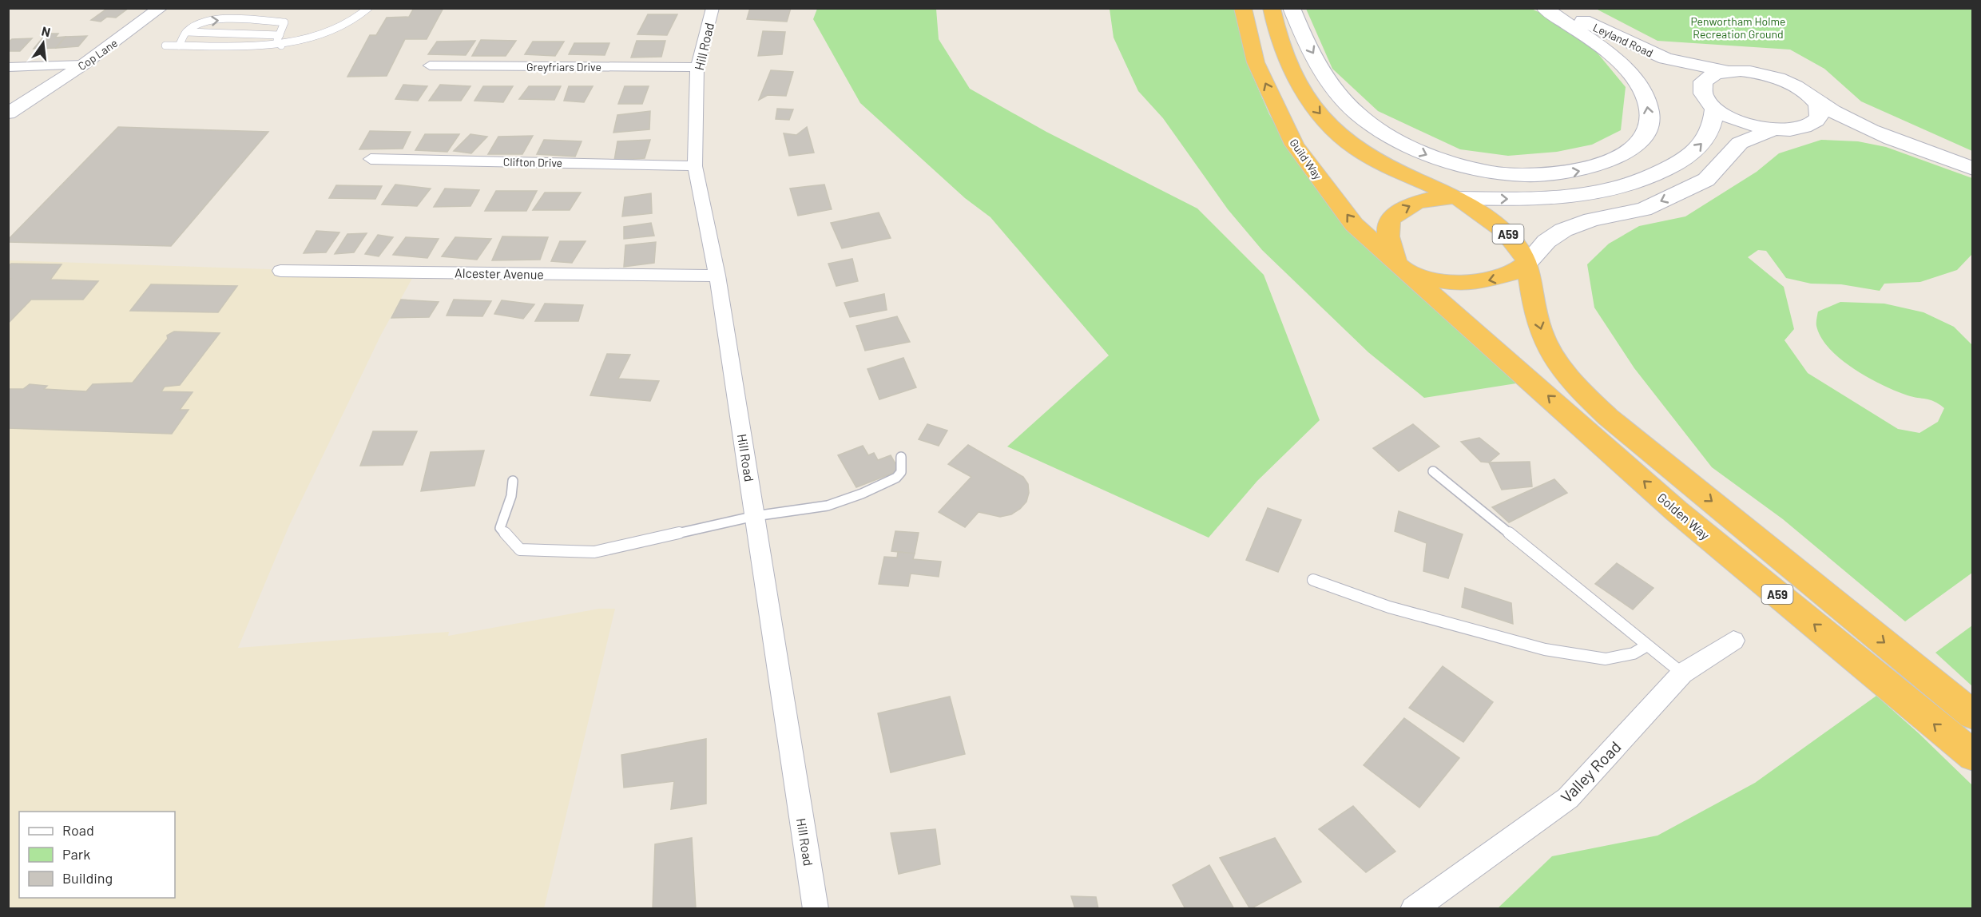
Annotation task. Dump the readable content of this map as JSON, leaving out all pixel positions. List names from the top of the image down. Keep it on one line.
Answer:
{"streets":{"highway":["Guild Way","A59","Golden Way"],"main road":["Leyland Road"],"street":["Hill Road","Cop Lane","Greyfriars Drive","Clifton Drive","Alcester Avenue","Valley Road"]},"crossings":[["Hill Road","Greyfriars Drive"],["Hill Road","Clifton Drive"],["Hill Road","Alcester Avenue"],["Guild Way","A59"],["Guild Way","Golden Way"],["A59","Golden Way"]],"parks":["Penwortham Holme Recreation Ground"],"legend":["Road","Park","Building"],"north":"top"}
